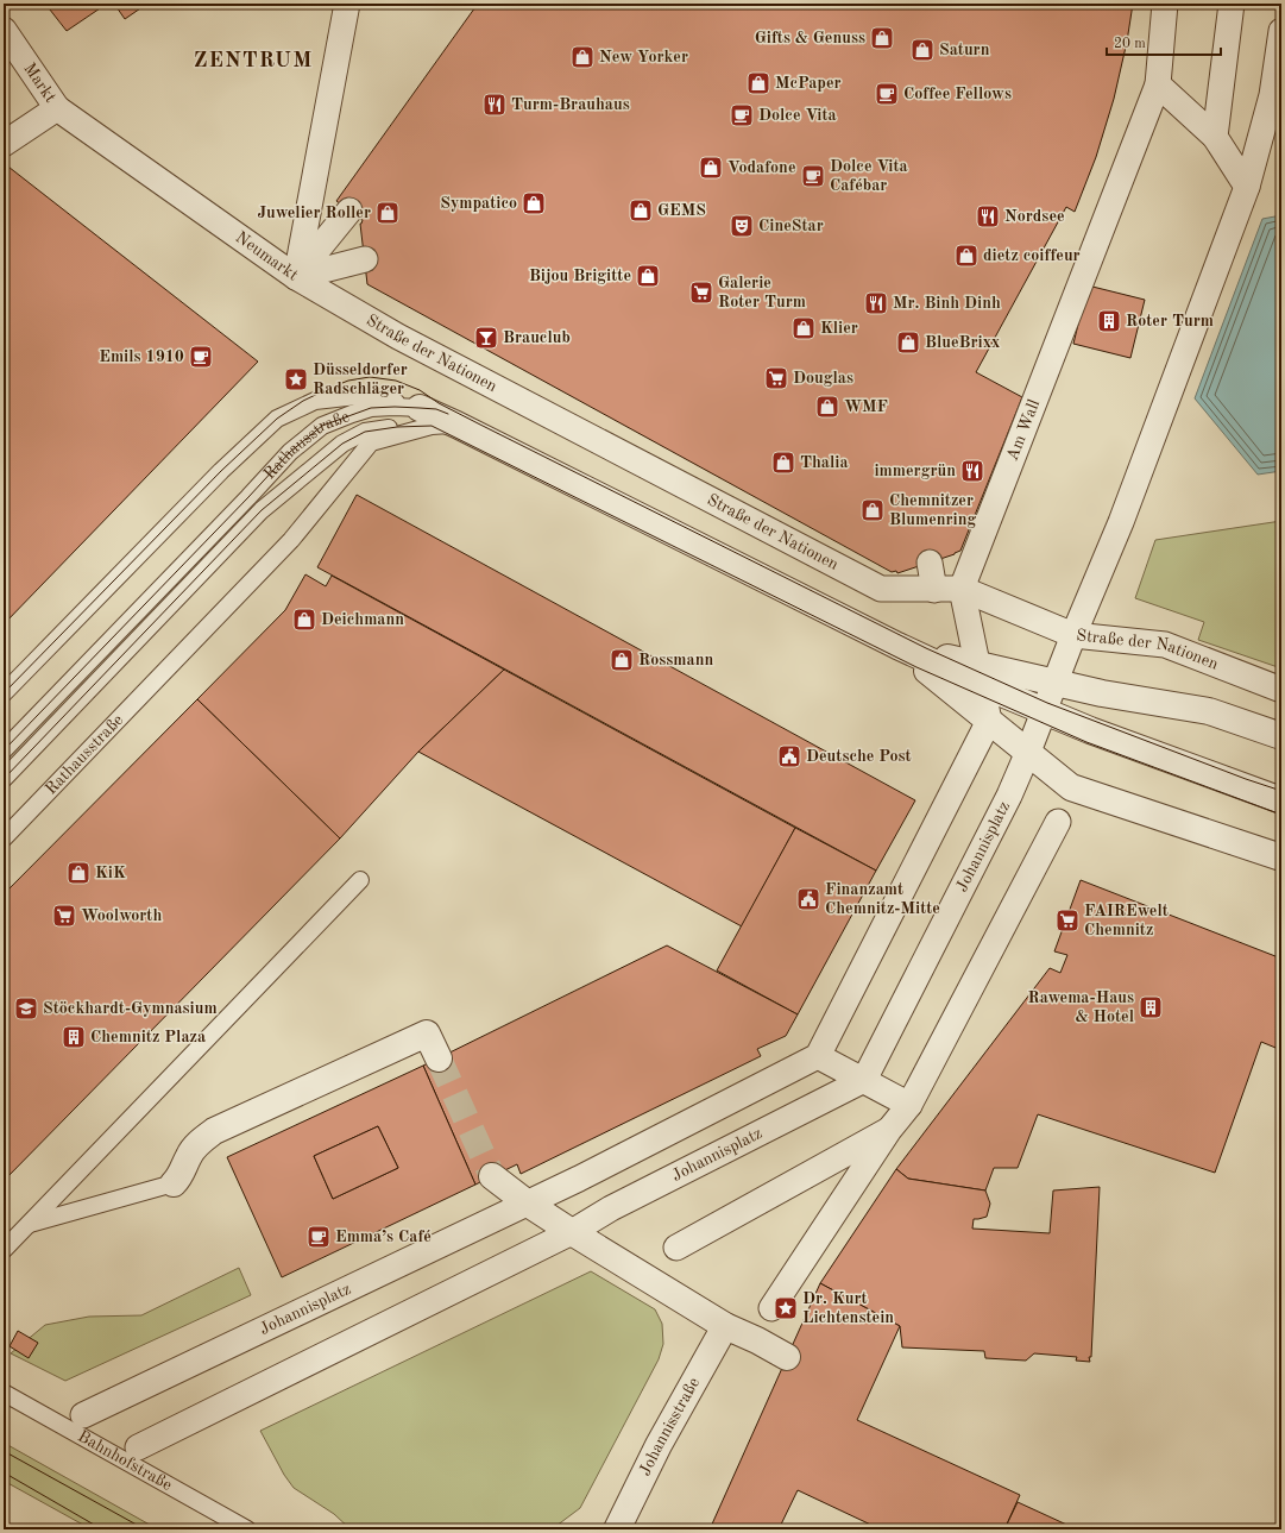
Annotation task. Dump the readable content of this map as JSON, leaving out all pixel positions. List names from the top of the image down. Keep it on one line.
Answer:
{"streets":{"street":["Markt","Neumarkt","Straße der Nationen","Am Wall","Johannisplatz","Johannisstraße"],"lane":["Rathausstraße","Bahnhofstraße"]},"crossings":[["Markt","Neumarkt"],["Neumarkt","Straße der Nationen"],["Straße der Nationen","Am Wall"]],"districts":["ZENTRUM"],"places":{"shop":["Gifts & Genuss","Saturn","New Yorker","McPaper","Vodafone","Sympatico","GEMS","Juwelier Roller","dietz coiffeur","Bijou Brigitte","Klier","BlueBrixx","WMF","Thalia","Chemnitzer Blumenring","Deichmann","Rossmann","KiK"],"cafe":["Coffee Fellows","Dolce Vita","Dolce Vita Cafébar","Emils 1910","Emma’s Café"],"restaurant":["Turm-Brauhaus","Nordsee","Mr. Binh Dinh","immergrün"],"theatre":["CineStar"],"supermarket":["Galerie Roter Turm","Douglas","Woolworth","FAIREwelt Chemnitz"],"building":["Roter Turm","Rawema-Haus & Hotel","Chemnitz Plaza"],"bar":["Brauclub"],"place":["Düsseldorfer Radschläger","Dr. Kurt Lichtenstein"],"public building":["Deutsche Post","Finanzamt Chemnitz-Mitte"],"school or university":["Stöckhardt-Gymnasium"]},"scale_bar":"20 m"}
